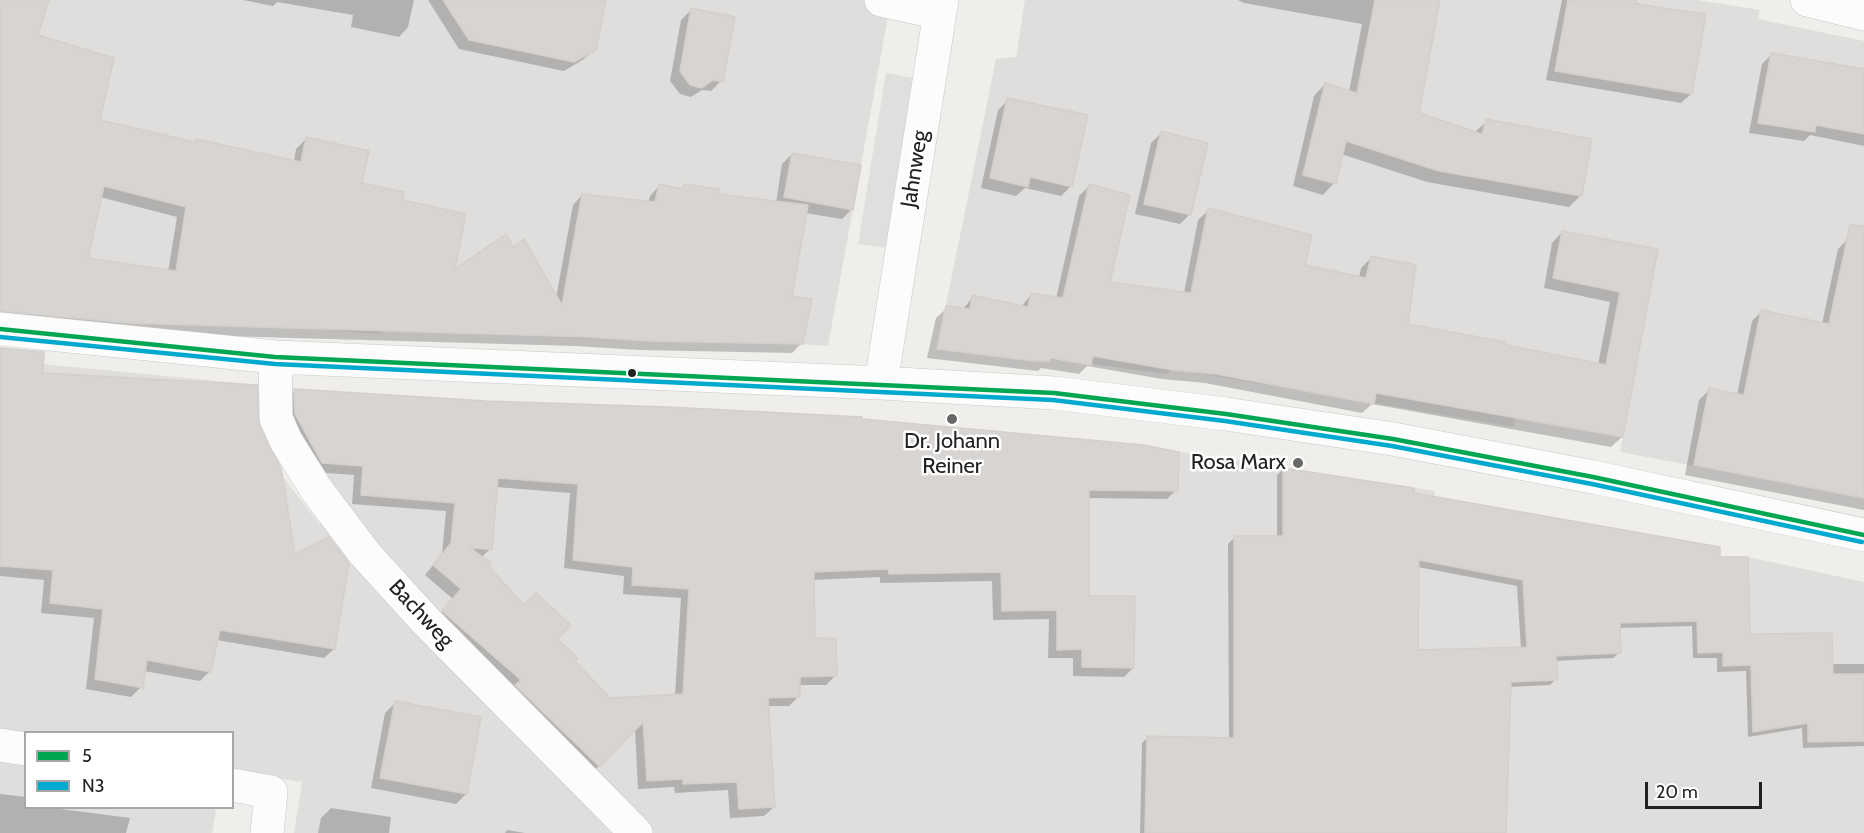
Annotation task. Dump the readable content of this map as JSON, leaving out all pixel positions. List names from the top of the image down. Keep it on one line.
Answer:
{"streets":{"street":["Jahnweg","Bachweg"]},"places":["Dr. Johann Reiner","Rosa Marx"],"lines":["transit line 5","transit line N3"],"legend":["5","N3"],"scale_bar":"20 m"}
